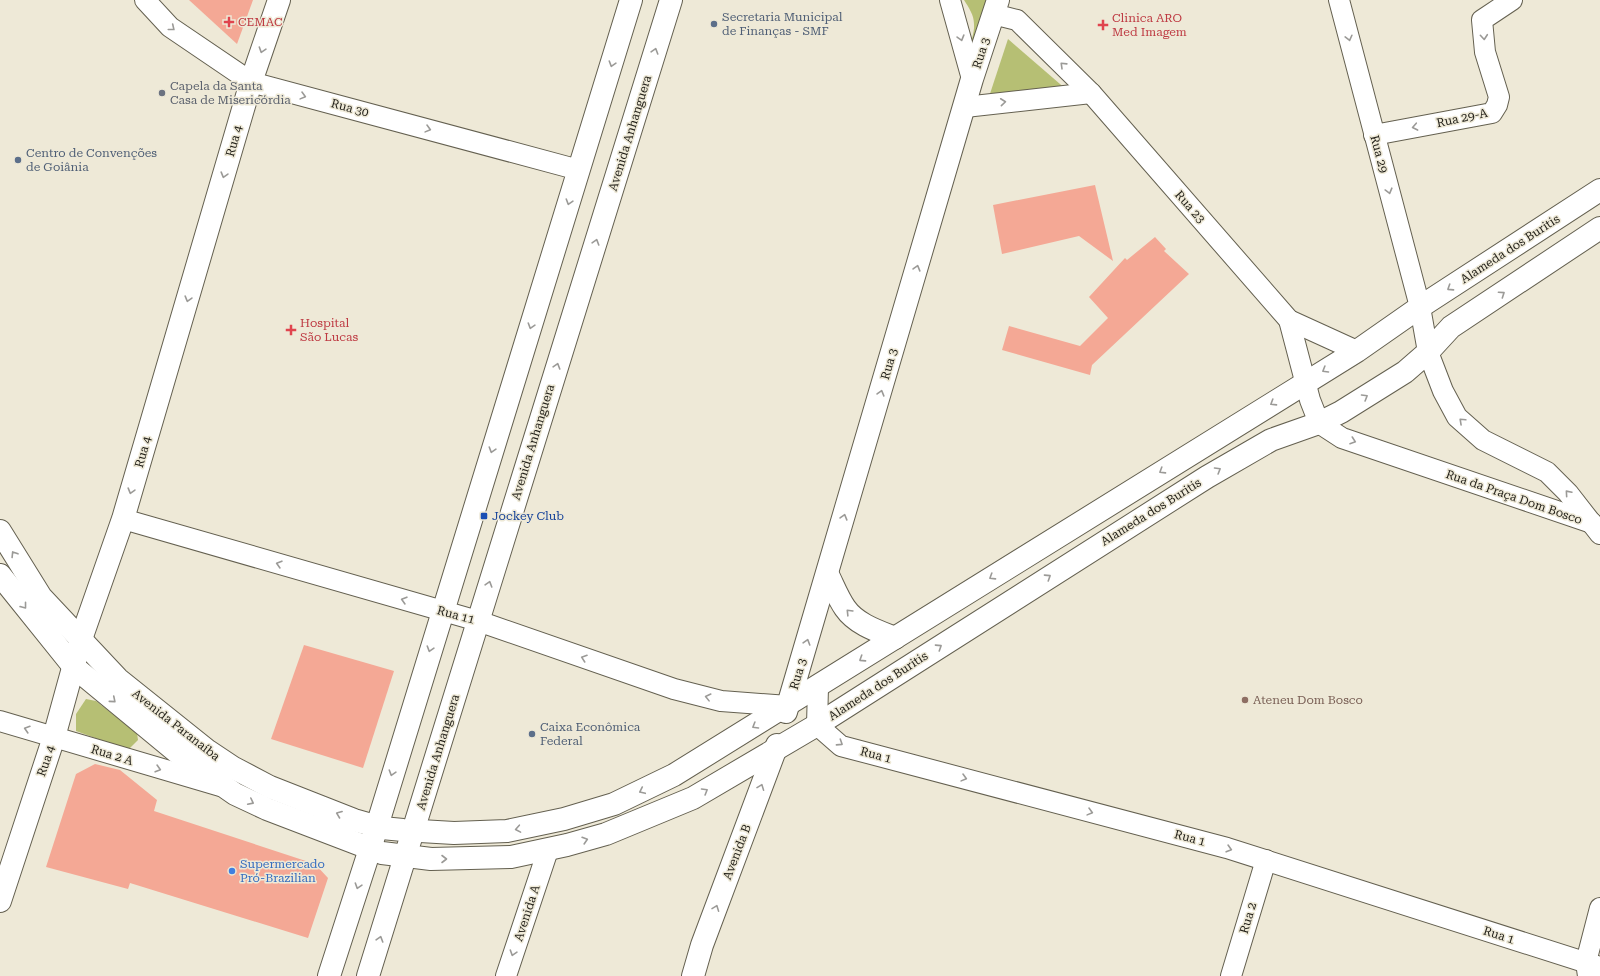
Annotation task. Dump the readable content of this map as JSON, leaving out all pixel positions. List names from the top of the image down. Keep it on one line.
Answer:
{"streets":{"main road":["Rua 3","Avenida Anhanguera","Rua 4","Alameda dos Buritis","Avenida Paranaíba","Avenida B"],"street":["Rua 30","Rua 29-A","Rua 29","Rua 23","Rua da Praça Dom Bosco","Rua 11","Rua 2 A","Rua 1","Avenida A","Rua 2"]},"crossings":[["Rua 3","Rua 23"],["Rua 3","Alameda dos Buritis"],["Rua 3","Rua 11"],["Rua 3","Avenida B"],["Rua 30","Rua 4"],["Rua 29-A","Rua 29"],["Avenida Anhanguera","Alameda dos Buritis"],["Avenida Anhanguera","Rua 11"],["Avenida Anhanguera","Avenida Paranaíba"],["Rua 4","Rua 11"],["Rua 4","Avenida Paranaíba"],["Rua 4","Rua 2 A"],["Rua 29","Alameda dos Buritis"],["Rua 23","Alameda dos Buritis"],["Alameda dos Buritis","Rua da Praça Dom Bosco"],["Alameda dos Buritis","Rua 11"],["Alameda dos Buritis","Avenida Paranaíba"],["Alameda dos Buritis","Rua 1"],["Alameda dos Buritis","Avenida B"],["Alameda dos Buritis","Avenida A"],["Avenida Paranaíba","Rua 2 A"],["Rua 1","Rua 2"]],"one_way":["Rua 3","Rua 30","Rua 4","Rua 29","Rua 11","Rua 1","Avenida B","Avenida A"],"places":{"health":["CEMAC","Clinica ARO Med Imagem","Hospital São Lucas"],"other":["Secretaria Municipal de Finanças - SMF","Capela da Santa Casa de Misericórdia","Centro de Convenções de Goiânia","Ateneu Dom Bosco","Caixa Econômica Federal","Supermercado Pró-Brazilian"],"transit":["Jockey Club"]}}
